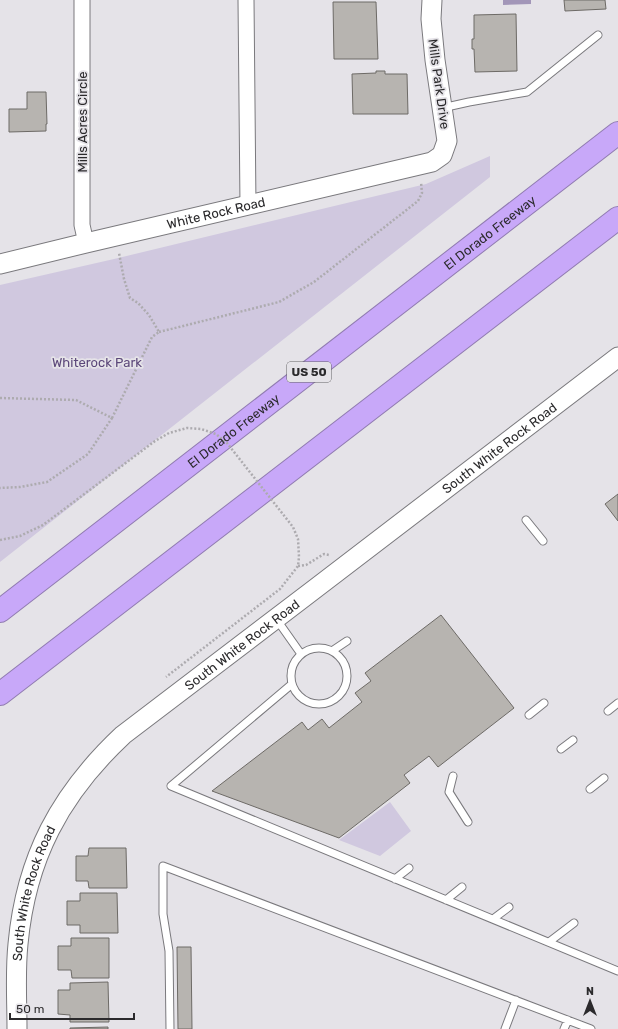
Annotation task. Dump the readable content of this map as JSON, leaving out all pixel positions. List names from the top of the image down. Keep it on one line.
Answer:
{"streets":{"highway":["El Dorado Freeway","US 50"],"street":["Mills Park Drive","Mills Acres Circle","White Rock Road","South White Rock Road"]},"crossings":[["Mills Park Drive","White Rock Road"],["Mills Acres Circle","White Rock Road"]],"parks":["Whiterock Park"],"scale_bar":"50 m","north":"top"}
